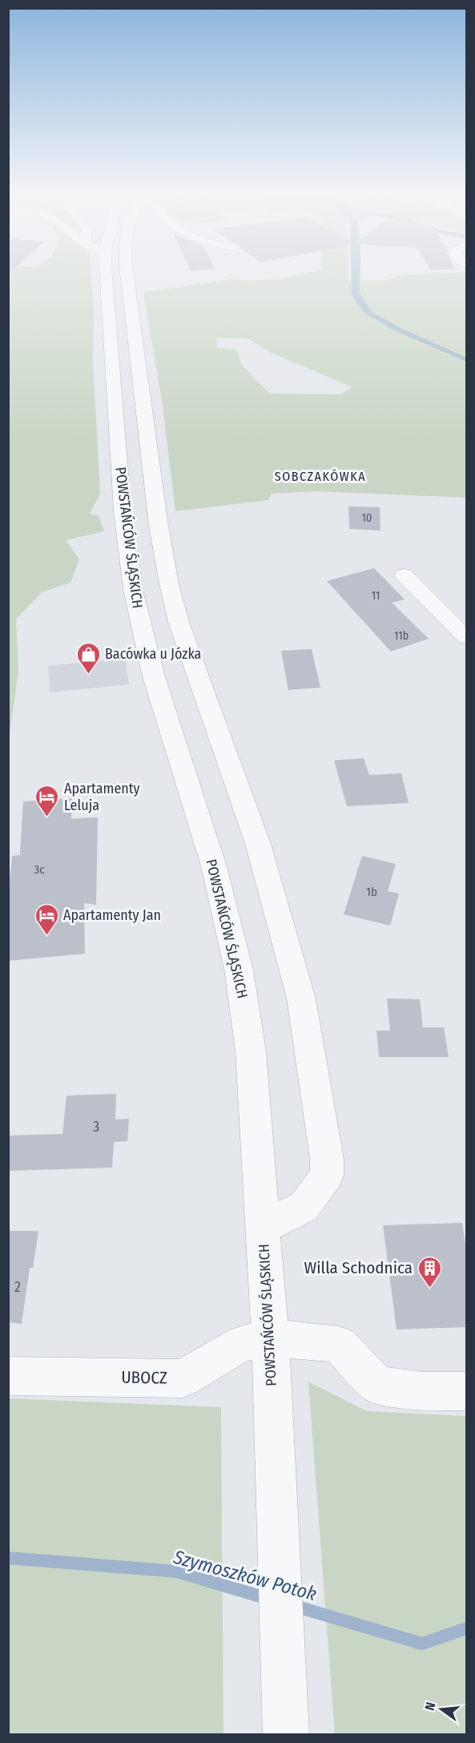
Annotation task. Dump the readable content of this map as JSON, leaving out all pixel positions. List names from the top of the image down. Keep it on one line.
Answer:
{"streets":{"street":["POWSTAŃCÓW ŚLĄSKICH","UBOCZ"]},"crossings":[["POWSTAŃCÓW ŚLĄSKICH","UBOCZ"]],"districts":["SOBCZAKÓWKA"],"water":["Szymoszków Potok"],"places":{"shop":["Bacówka u Józka"],"hotel":["Apartamenty Leluja","Apartamenty Jan"],"building":["Willa Schodnica"]},"house_numbers":["10","11","11b","3c","1b","3","2"],"north":"left"}
